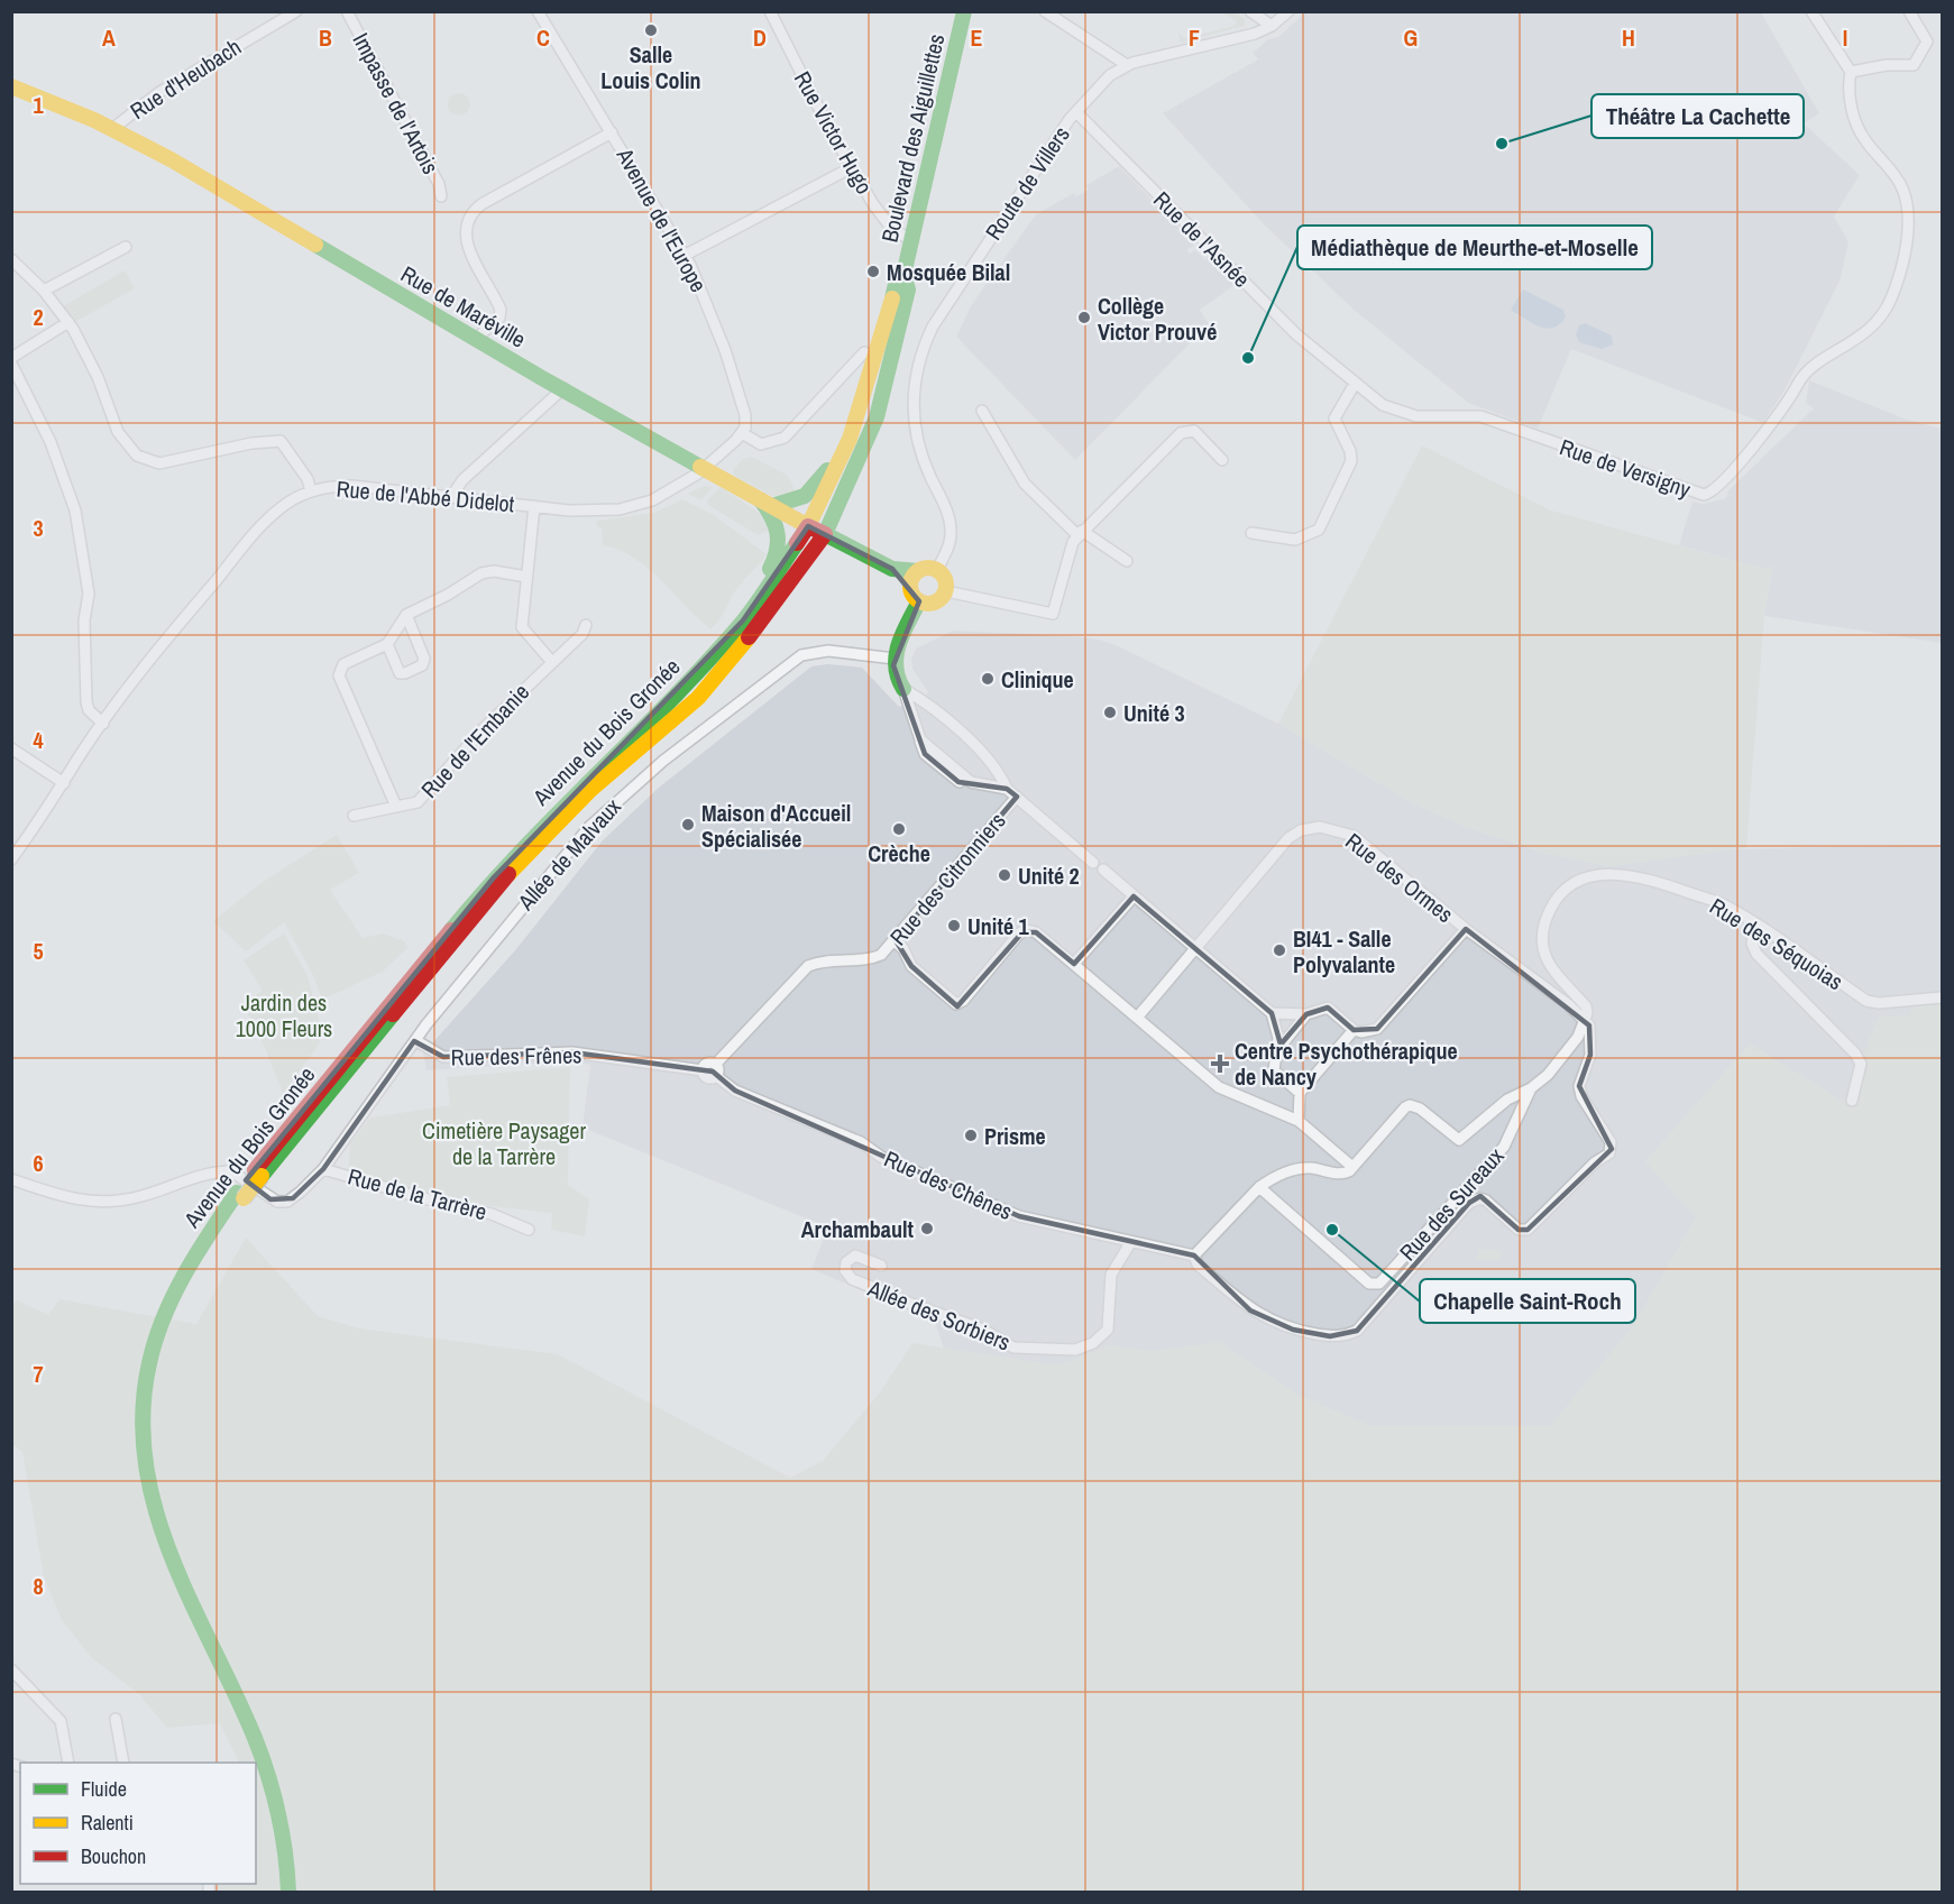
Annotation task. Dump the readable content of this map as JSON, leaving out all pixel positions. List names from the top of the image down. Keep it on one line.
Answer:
{"streets":{"main road":["Boulevard des Aiguillettes","Rue de Maréville","Avenue du Bois Gronée"],"street":["Rue d'Heubach","Impasse de l'Artois","Rue Victor Hugo","Route de Villers","Avenue de l'Europe","Rue de l'Asnée","Rue de Versigny","Rue de l'Abbé Didelot","Rue de l'Embanie","Allée de Malvaux","Rue des Ormes","Rue des Citronniers","Rue des Séquoias","Rue des Frênes","Rue des Chênes","Rue de la Tarrère","Rue des Sureaux","Allée des Sorbiers"]},"crossings":[["Rue d'Heubach","Rue de Maréville"],["Rue Victor Hugo","Boulevard des Aiguillettes"],["Boulevard des Aiguillettes","Rue de Maréville"],["Boulevard des Aiguillettes","Avenue du Bois Gronée"],["Route de Villers","Rue de l'Asnée"],["Route de Villers","Rue de Maréville"],["Rue de l'Asnée","Rue de Versigny"],["Rue de Maréville","Rue de l'Abbé Didelot"],["Rue de Maréville","Avenue du Bois Gronée"],["Allée de Malvaux","Rue des Frênes"],["Allée de Malvaux","Rue de la Tarrère"],["Rue des Ormes","Rue des Séquoias"],["Rue des Ormes","Rue des Sureaux"],["Rue des Citronniers","Rue des Frênes"],["Rue des Citronniers","Rue des Chênes"],["Rue des Séquoias","Rue des Chênes"],["Rue des Séquoias","Rue des Sureaux"],["Rue des Frênes","Rue des Chênes"],["Rue des Chênes","Allée des Sorbiers"]],"parks":["Jardin des 1000 Fleurs","Cimetière Paysager de la Tarrère"],"places":{"other":["Salle Louis Colin","Théâtre La Cachette","Mosquée Bilal","Collège Victor Prouvé","Médiathèque de Meurthe-et-Moselle","Clinique","Unité 3","Maison d'Accueil Spécialisée","Crèche","Unité 2","Unité 1","BI41 - Salle Polyvalante","Prisme","Archambault","Chapelle Saint-Roch"],"health":["Centre Psychothérapique de Nancy"]},"legend":["Fluide","Ralenti","Bouchon"],"grid":{"columns":["A","B","C","D","E","F","G","H","I"],"rows":["1","2","3","4","5","6","7","8"]}}
